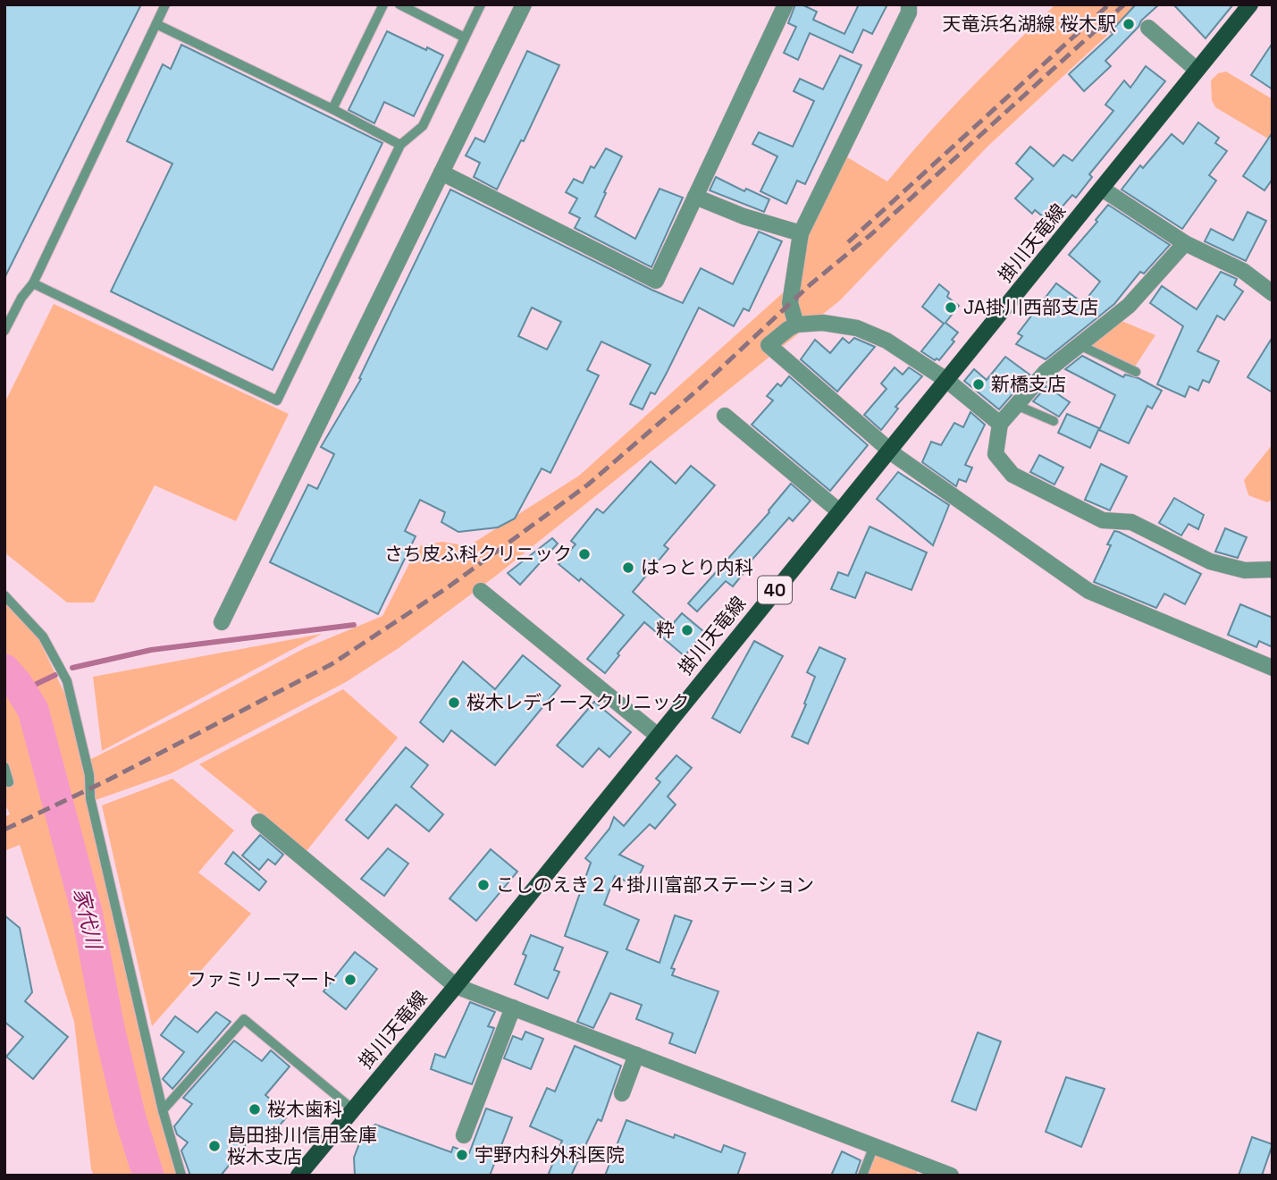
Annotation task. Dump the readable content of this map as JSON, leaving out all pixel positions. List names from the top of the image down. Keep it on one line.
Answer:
{"streets":{"main road":["掛川天竜線","40"]},"water":["家代川"],"places":["天竜浜名湖線 桜木駅","JA掛川西部支店","新橋支店","さち皮ふ科クリニック","はっとり内科","粋","桜木レディースクリニック","こしのえき２４掛川富部ステーション","ファミリーマート","桜木歯科","島田掛川信用金庫 桜木支店","宇野内科外科医院"]}
